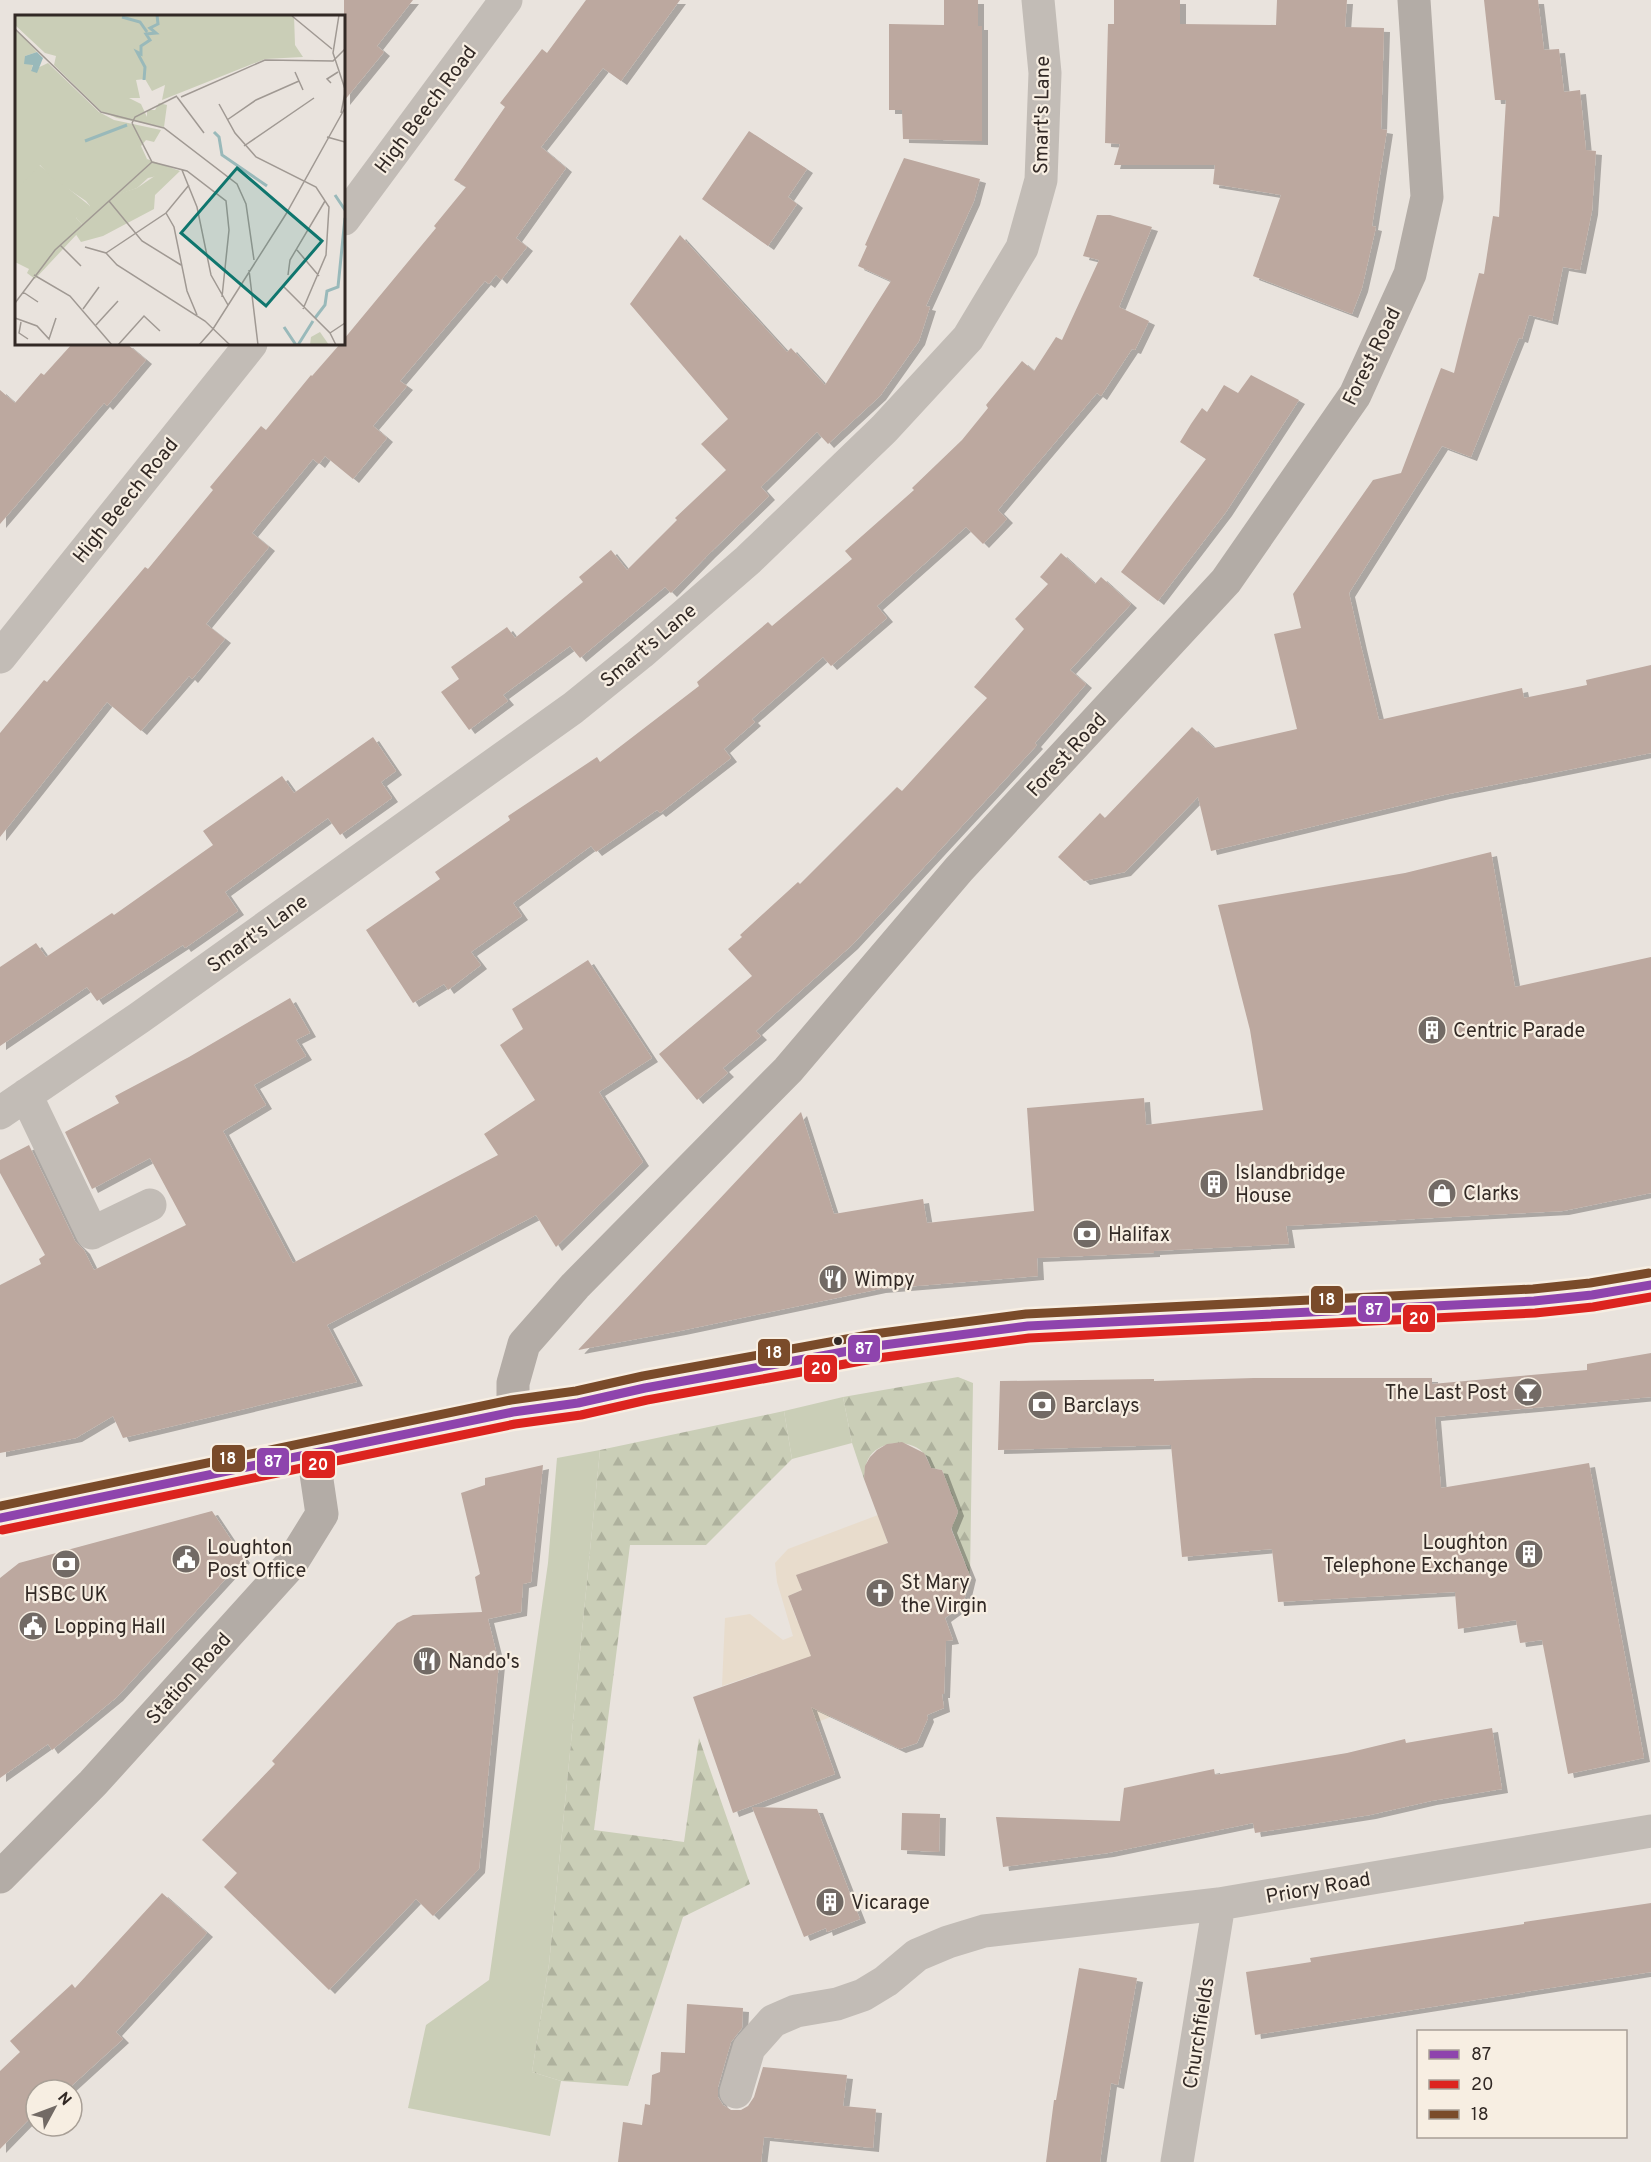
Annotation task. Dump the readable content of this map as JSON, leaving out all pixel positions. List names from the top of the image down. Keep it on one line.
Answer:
{"streets":{"street":["High Beech Road","Smart's Lane","Forest Road","Station Road","Priory Road","Churchfields"]},"crossings":[["Priory Road","Churchfields"]],"places":{"building":["Centric Parade","Islandbridge House","Loughton Telephone Exchange","Vicarage"],"shop":["Clarks"],"bank":["Halifax","Barclays","HSBC UK"],"restaurant":["Wimpy","Nando's"],"bar":["The Last Post"],"public building":["Loughton Post Office","Lopping Hall"],"church":["St Mary the Virgin"]},"lines":["transit line 18","transit line 87","transit line 20"],"legend":["87","20","18"],"north":"top right"}
